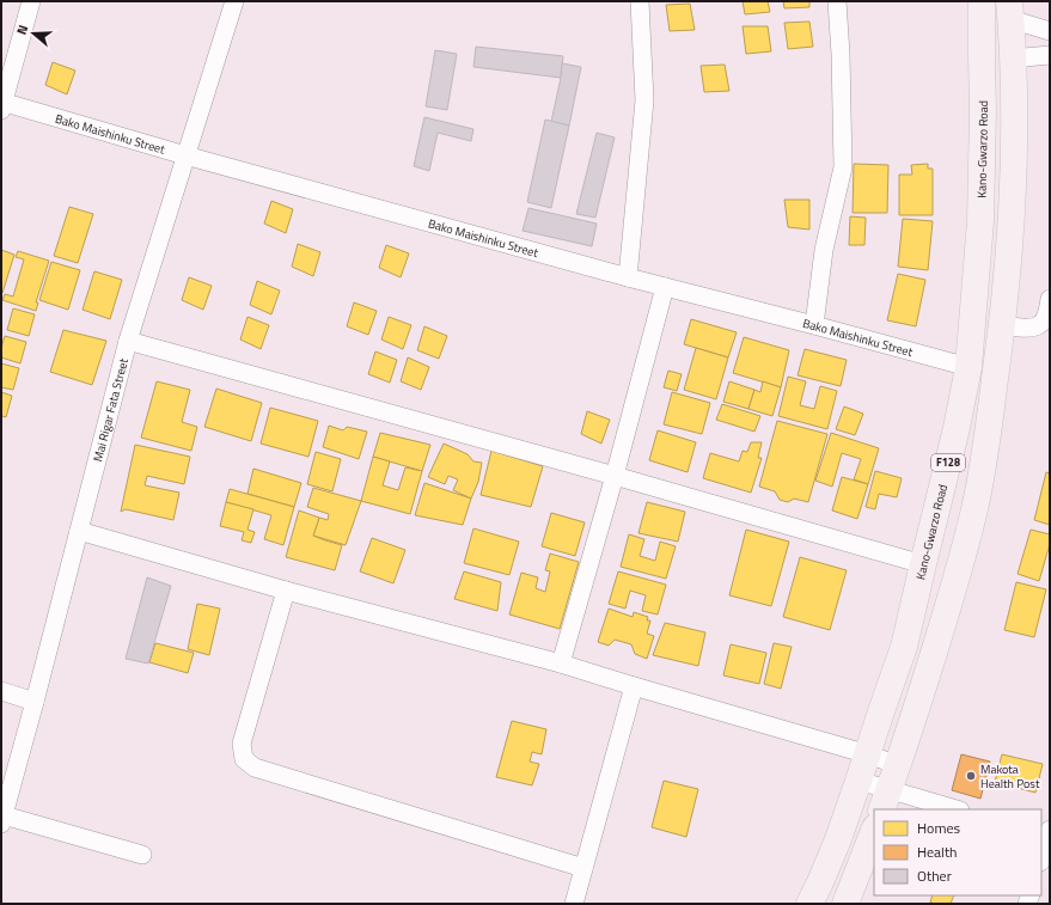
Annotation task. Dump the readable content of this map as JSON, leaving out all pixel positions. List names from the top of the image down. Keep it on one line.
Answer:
{"streets":{"main road":["Kano-Gwarzo Road","F128"],"street":["Bako Maishinku Street","Mai Rigar Fata Street"]},"crossings":[["Bako Maishinku Street","Kano-Gwarzo Road"],["Bako Maishinku Street","Mai Rigar Fata Street"]],"places":["Makota Health Post"],"legend":["Homes","Health","Other"],"north":"left"}
